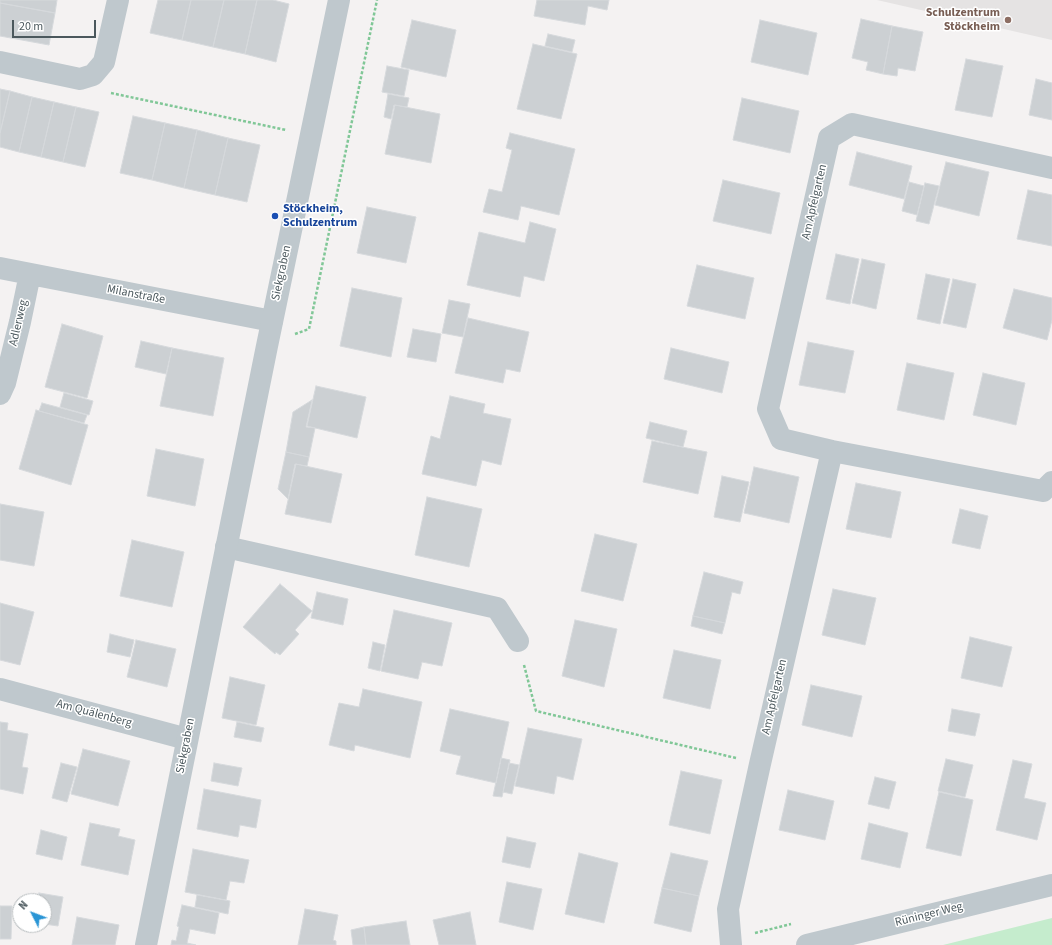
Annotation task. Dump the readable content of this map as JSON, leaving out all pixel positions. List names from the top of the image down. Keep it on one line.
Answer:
{"streets":{"street":["Am Apfelgarten","Siekgraben","Milanstraße","Adlerweg","Am Quälenberg","Rüninger Weg"]},"crossings":[["Siekgraben","Milanstraße"],["Siekgraben","Am Quälenberg"],["Milanstraße","Adlerweg"]],"places":["Schulzentrum Stöckheim","Stöckheim, Schulzentrum"],"scale_bar":"20 m","north":"top left"}
